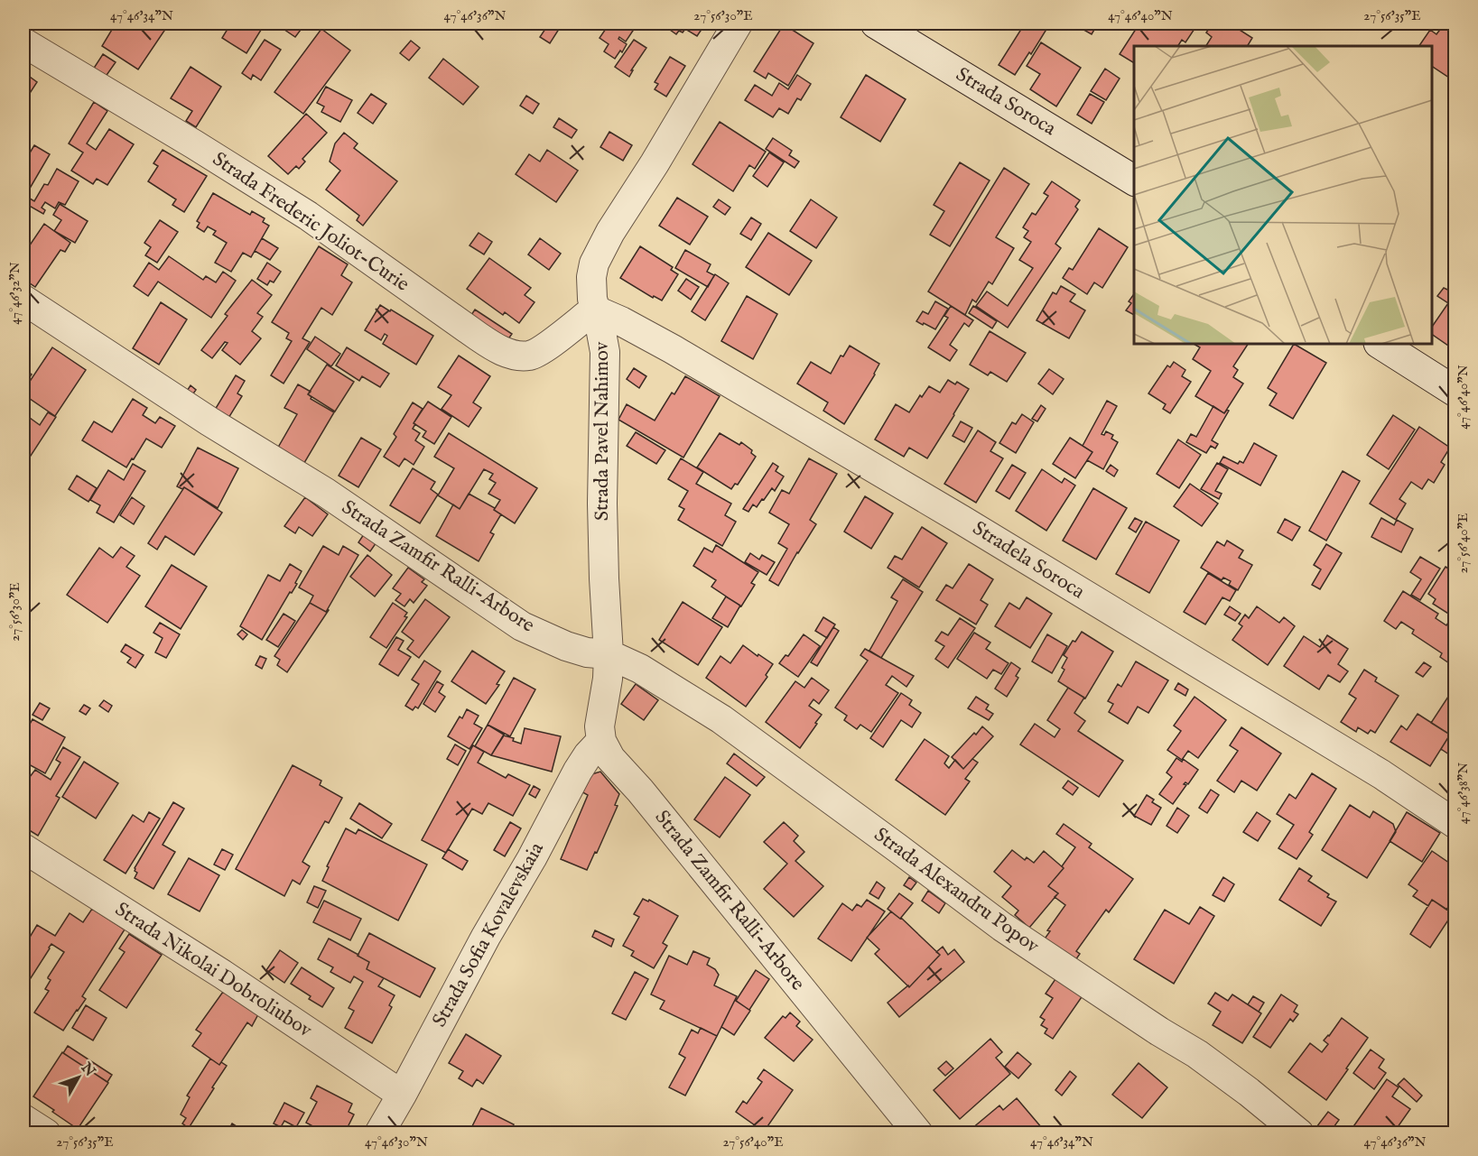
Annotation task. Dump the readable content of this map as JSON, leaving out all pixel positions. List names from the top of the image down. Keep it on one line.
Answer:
{"streets":{"street":["Strada Soroca","Strada Frederic Joliot-Curie","Strada Pavel Nahimov","Stradela Sorocа","Strada Zamfir Ralli-Arbore","Strada Alexandru Popov","Strada Sofia Kovalevskaia","Strada Nikolai Dobroliubov"]},"crossings":[["Strada Frederic Joliot-Curie","Strada Pavel Nahimov"],["Strada Frederic Joliot-Curie","Stradela Sorocа"],["Strada Pavel Nahimov","Stradela Sorocа"],["Strada Pavel Nahimov","Strada Zamfir Ralli-Arbore"],["Strada Pavel Nahimov","Strada Alexandru Popov"],["Strada Zamfir Ralli-Arbore","Strada Alexandru Popov"],["Strada Zamfir Ralli-Arbore","Strada Sofia Kovalevskaia"],["Strada Sofia Kovalevskaia","Strada Nikolai Dobroliubov"]],"north":"top right","coordinates":["47°46'34\"N","47°46'36\"N","27°56'30\"E","47°46'40\"N","27°56'35\"E","47°46'32\"N","27°56'40\"E","47°46'38\"N","47°46'30\"N"]}
